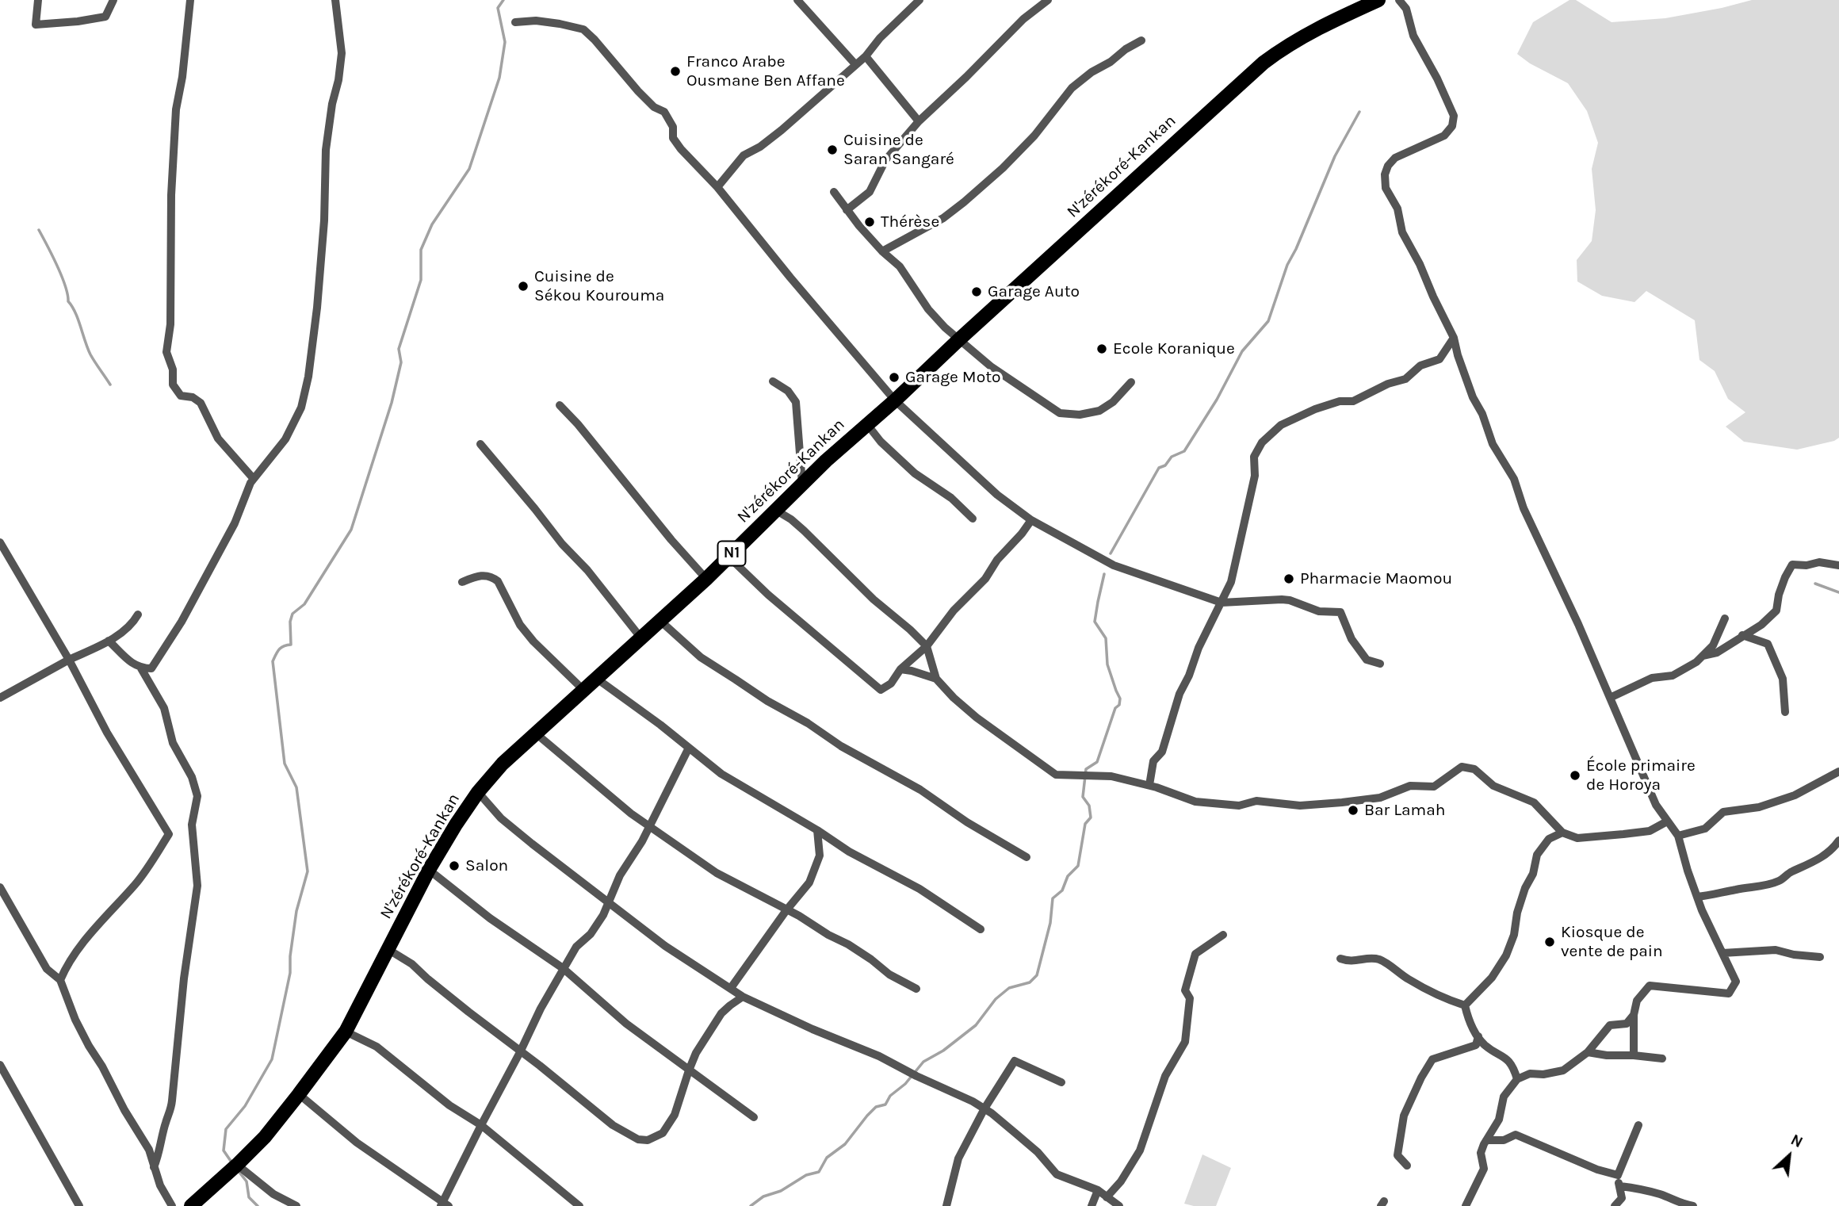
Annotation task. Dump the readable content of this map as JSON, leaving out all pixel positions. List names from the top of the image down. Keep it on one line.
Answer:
{"streets":{"highway":["N'zérékoré-Kankan","N1"]},"places":["Franco Arabe Ousmane Ben Affane","Cuisine de Saran Sangaré","Thérèse","Cuisine de Sékou Kourouma","Garage Auto","Ecole Koranique","Garage Moto","Pharmacie Maomou","École primaire de Horoya","Bar Lamah","Salon","Kiosque de vente de pain"],"north":"top right"}
